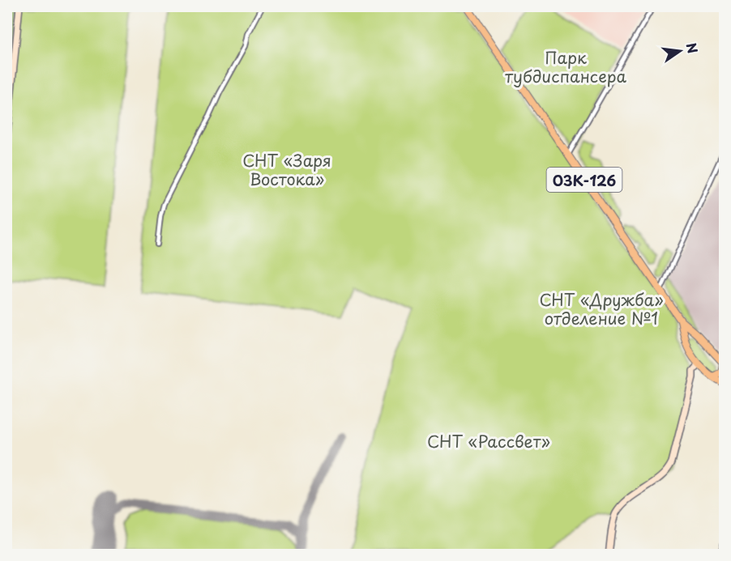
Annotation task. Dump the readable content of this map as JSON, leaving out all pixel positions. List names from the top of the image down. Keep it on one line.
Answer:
{"streets":{"main road":["03К-126"]},"parks":["Парк тубдиспансера","СНТ «Заря Востока»","СНТ «Дружба» отделение №1","СНТ «Рассвет»"],"north":"right"}
